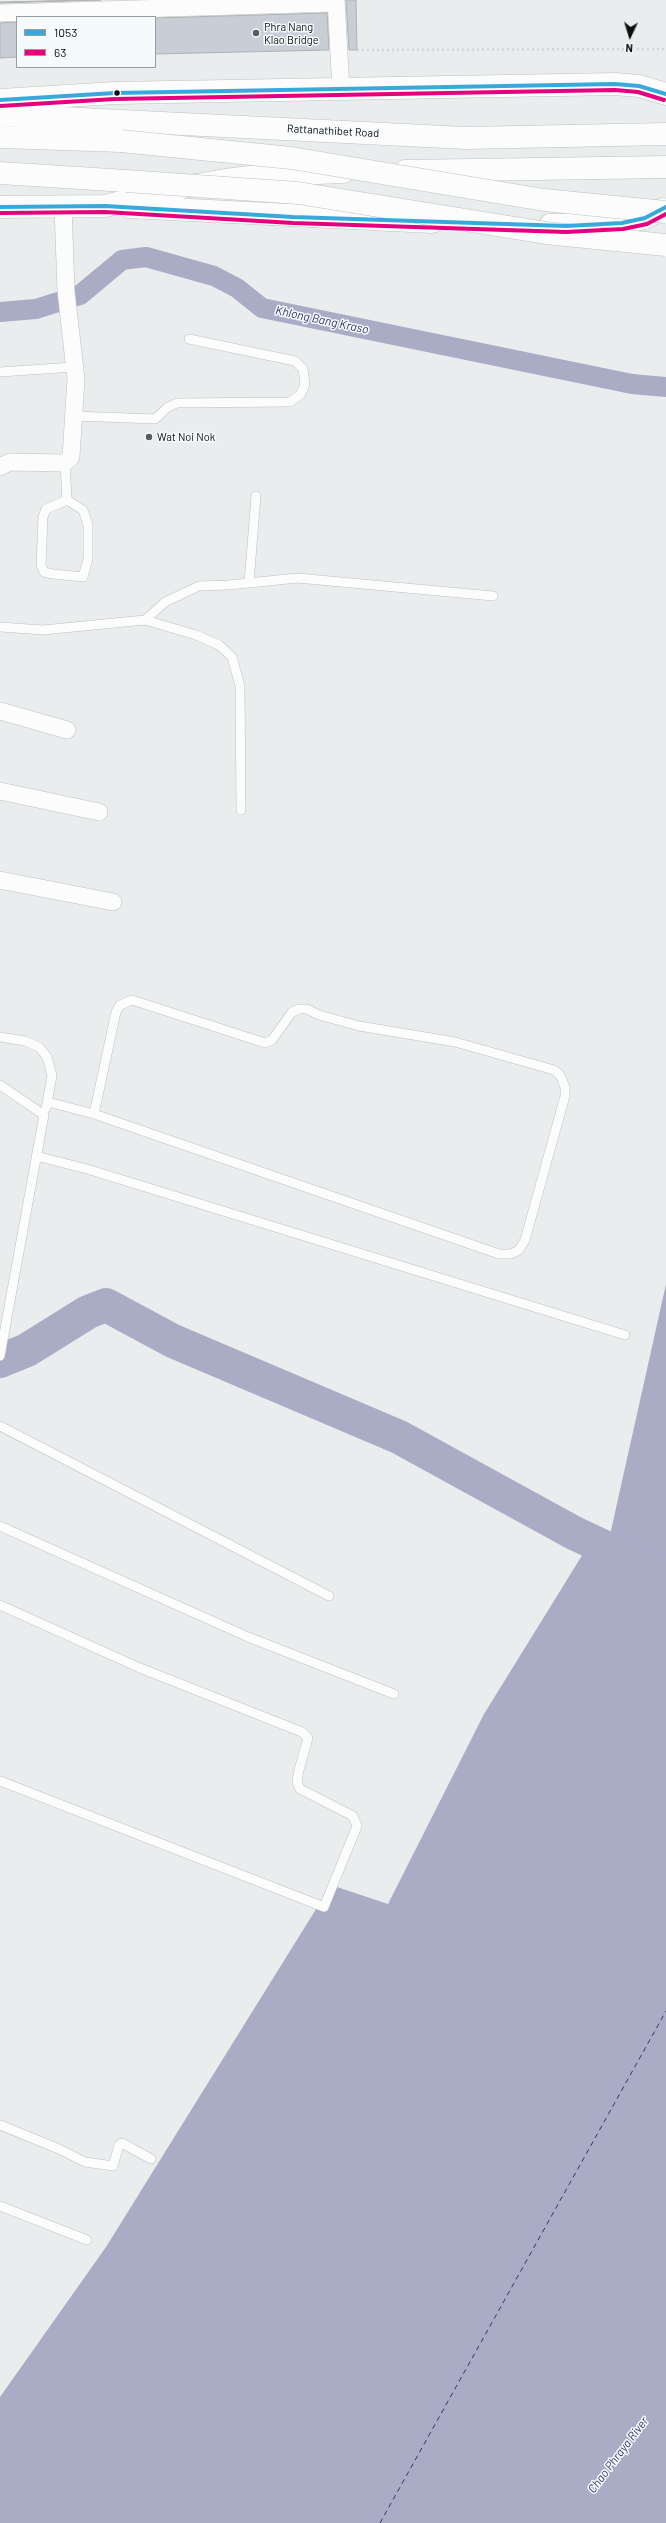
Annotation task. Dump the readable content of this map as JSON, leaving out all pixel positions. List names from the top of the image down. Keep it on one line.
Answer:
{"streets":{"main road":["Rattanathibet Road"]},"water":["Khlong Bang Kraso","Chao Phraya River"],"places":["Phra Nang Klao Bridge","Wat Noi Nok"],"lines":["transit line 1053","transit line 63"],"legend":["1053","63"],"north":"bottom"}
